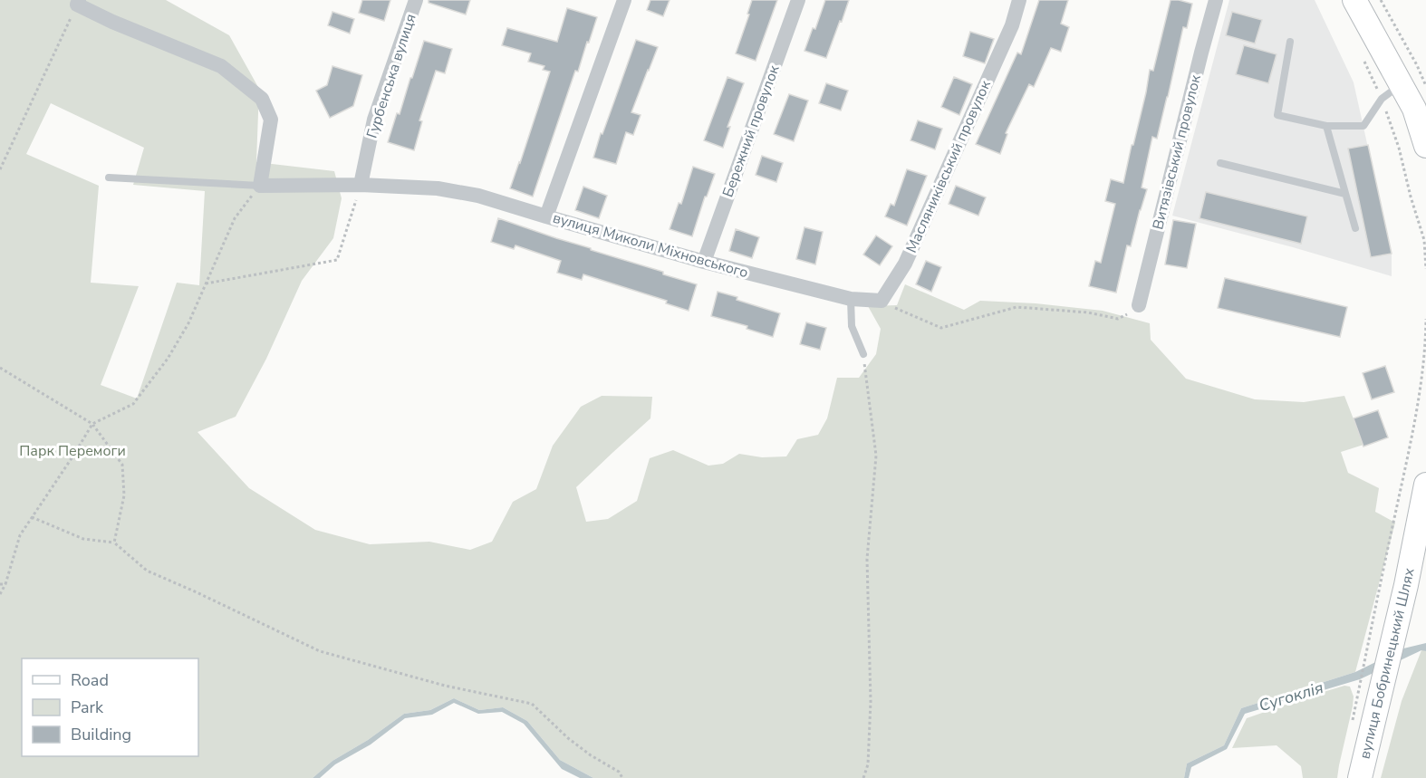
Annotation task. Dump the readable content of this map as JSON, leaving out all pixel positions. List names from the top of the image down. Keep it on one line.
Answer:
{"streets":{"main road":["вулиця Бобринецький Шлях"],"street":["Гурбенська вулиця","Бережний провулок","Витязівський провулок","Масляниківський провулок","вулиця Миколи Міхновського"]},"crossings":[["Бережний провулок","вулиця Миколи Міхновського"]],"water":["Сугоклія"],"parks":["Парк Перемоги"],"legend":["Road","Park","Building"]}
